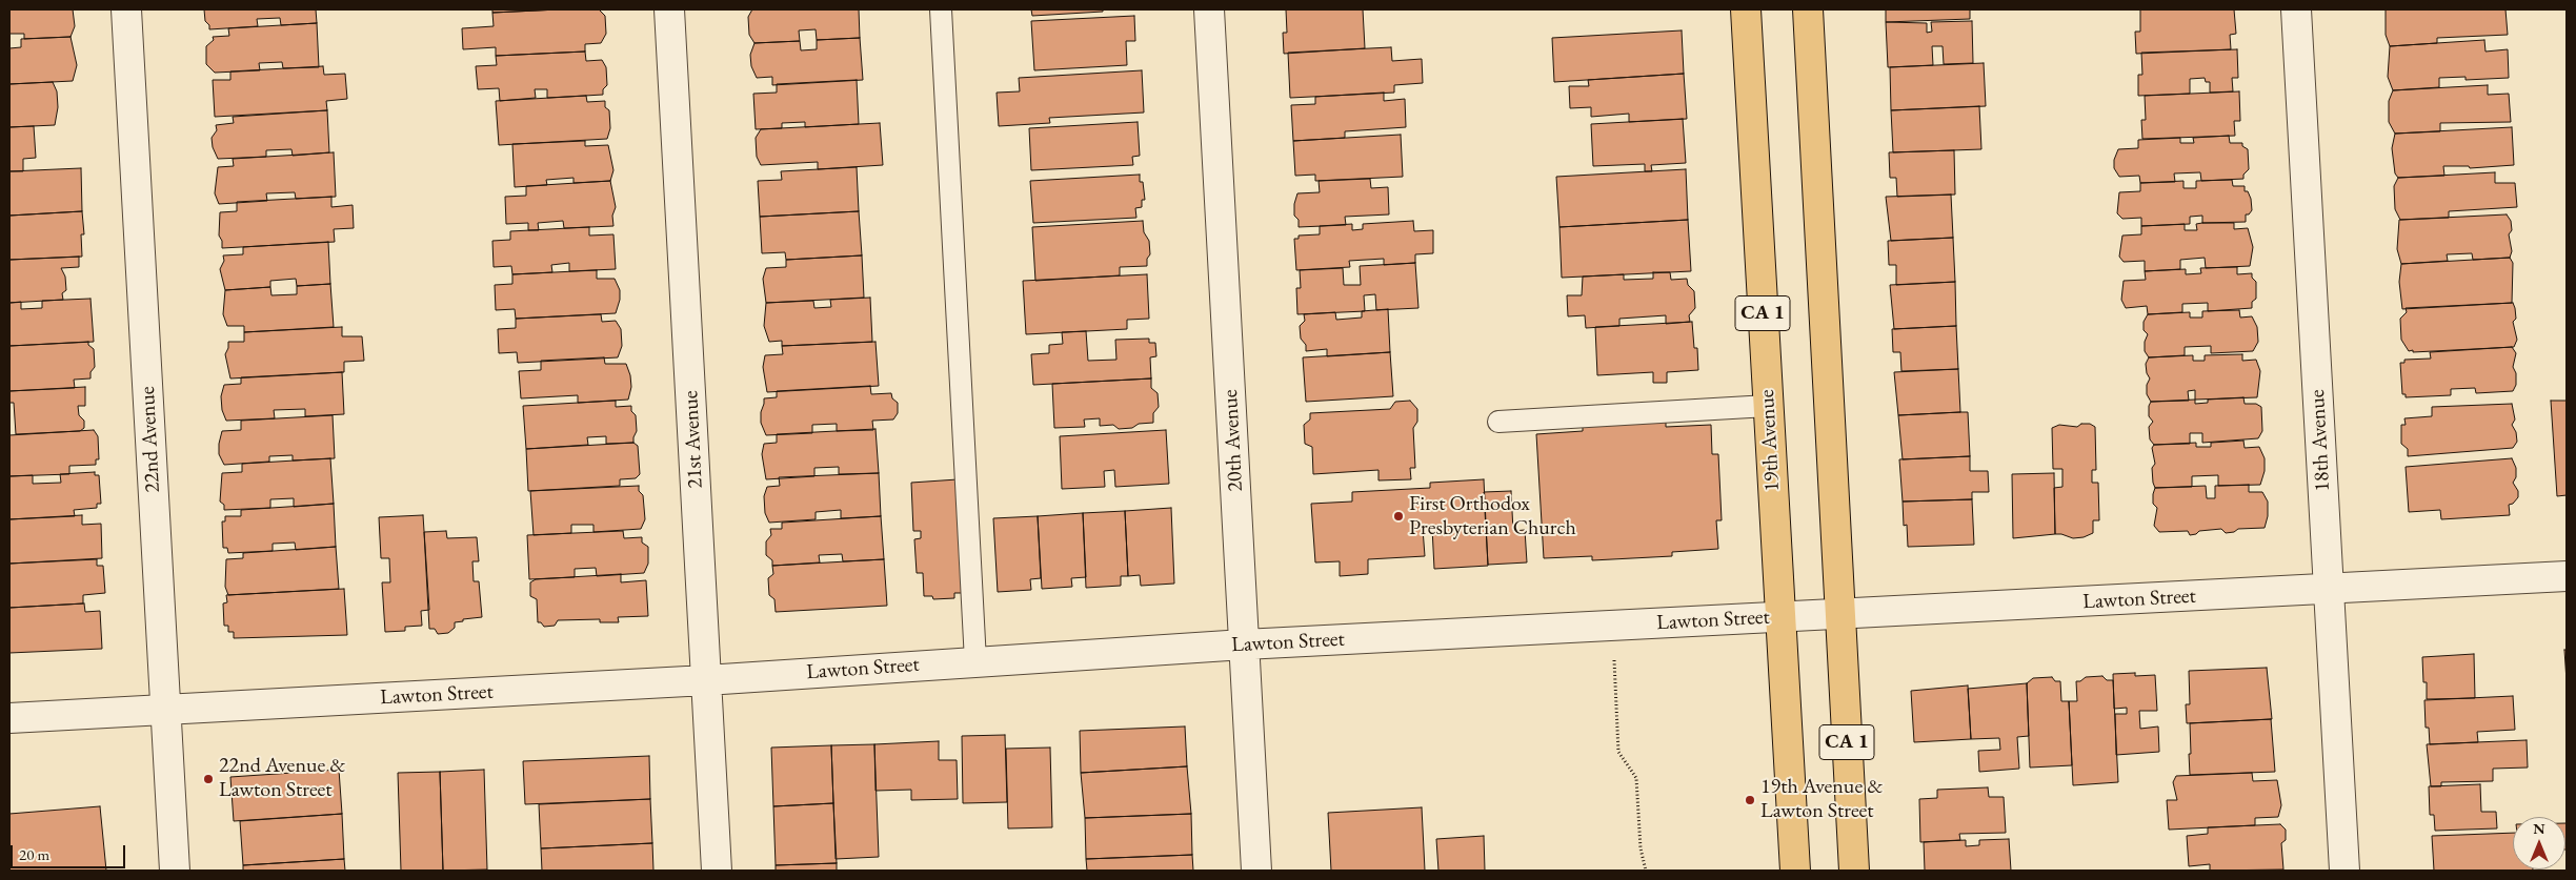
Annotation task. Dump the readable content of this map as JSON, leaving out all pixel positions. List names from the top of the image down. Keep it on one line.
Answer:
{"streets":{"highway":["CA 1","19th Avenue"],"street":["22nd Avenue","21st Avenue","20th Avenue","18th Avenue","Lawton Street"]},"crossings":[["CA 1","Lawton Street"],["22nd Avenue","Lawton Street"],["21st Avenue","Lawton Street"],["20th Avenue","Lawton Street"],["19th Avenue","Lawton Street"],["18th Avenue","Lawton Street"]],"places":["First Orthodox Presbyterian Church","22nd Avenue & Lawton Street","19th Avenue & Lawton Street"],"scale_bar":"20 m","north":"top"}
